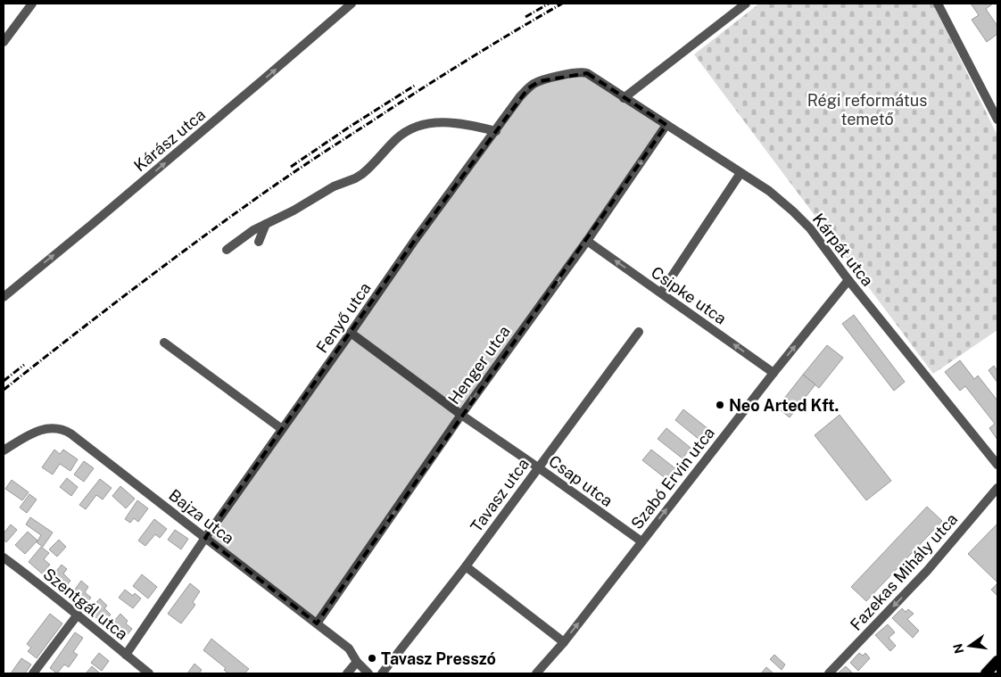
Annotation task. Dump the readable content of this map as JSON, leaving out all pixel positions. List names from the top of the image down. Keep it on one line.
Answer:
{"streets":{"street":["Kárász utca","Kárpát utca","Csipke utca","Fenyő utca","Henger utca","Szabó Ervin utca","Csap utca","Tavasz utca","Bajza utca","Fazekas Mihály utca","Szentgál utca"]},"crossings":[["Kárpát utca","Fenyő utca"],["Kárpát utca","Henger utca"],["Kárpát utca","Szabó Ervin utca"],["Csipke utca","Henger utca"],["Csipke utca","Szabó Ervin utca"],["Fenyő utca","Csap utca"],["Fenyő utca","Bajza utca"],["Fenyő utca","Szentgál utca"],["Henger utca","Csap utca"],["Henger utca","Bajza utca"],["Szabó Ervin utca","Csap utca"],["Csap utca","Tavasz utca"]],"one_way":["Kárász utca","Csipke utca","Henger utca","Szabó Ervin utca","Fazekas Mihály utca"],"parks":["Régi református temető"],"places":["Neo Arted Kft.","Tavasz Presszó"],"north":"left"}
